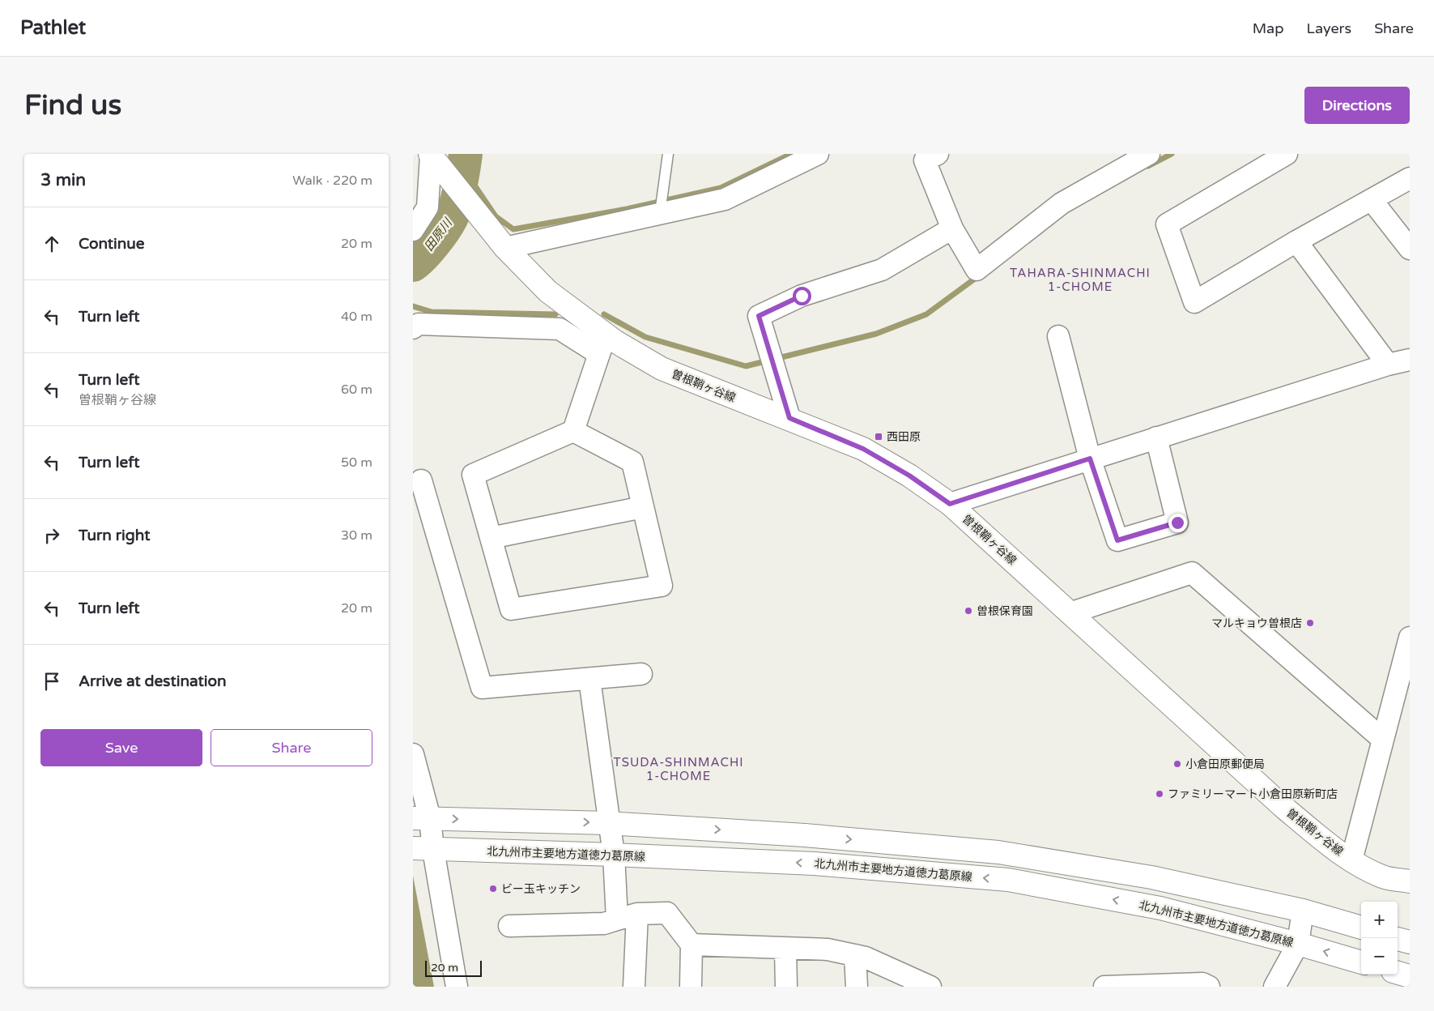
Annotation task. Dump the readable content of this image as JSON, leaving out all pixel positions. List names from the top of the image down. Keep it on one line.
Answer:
{"streets":{"main road":["曽根鞘ヶ谷線","北九州市主要地方道徳力葛原線"]},"districts":["TAHARA-SHINMACHI 1-CHOME","TSUDA-SHINMACHI 1-CHOME"],"water":["田原川"],"places":{"transit":["西田原"],"other":["曽根保育園","マルキョウ曽根店","小倉田原郵便局","ファミリーマート小倉田原新町店","ビー玉キッチン"]},"scale_bar":"20 m","page":{"header":"Pathlet","nav":["Map","Layers","Share"],"buttons":["Directions",["Save","Share"]],"title":"Find us","heading":["3 min","Walk · 220 m"],"list":[["Continue","20 m"],["Turn left","40 m"],["Turn left","曽根鞘ヶ谷線","60 m"],["Turn left","50 m"],["Turn right","30 m"],["Turn left","20 m"],"Arrive at destination"],"map_buttons":["+","−"],"scale":"20 m"}}
